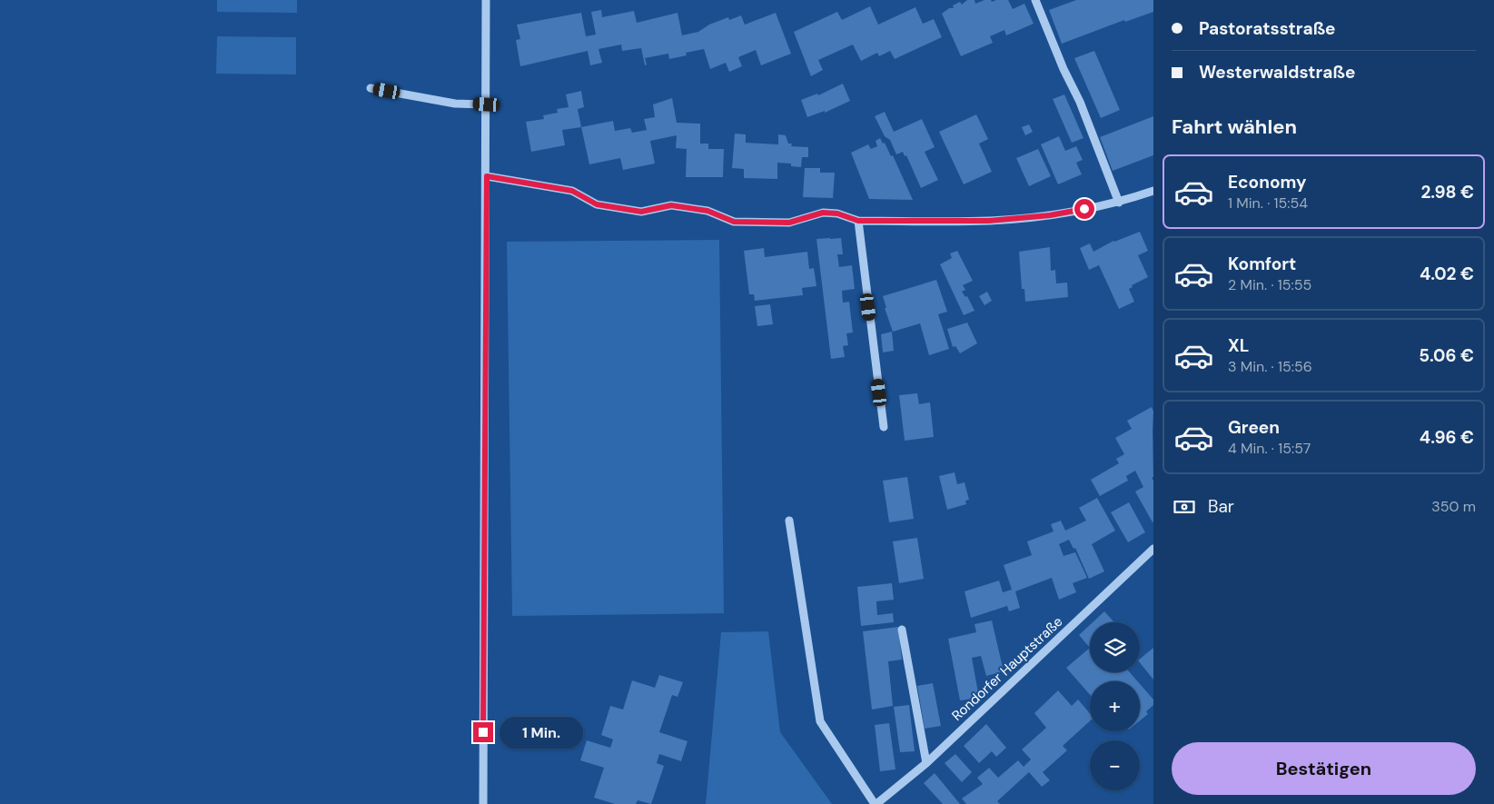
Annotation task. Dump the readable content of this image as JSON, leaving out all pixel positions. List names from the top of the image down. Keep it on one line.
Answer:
{"streets":{"street":["Rondorfer Hauptstraße"]},"page":{"banner":["Pastoratsstraße","Westerwaldstraße"],"heading":"Fahrt wählen","list":[{"name":"Economy","note":"1 Min. · 15:54","value":"2.98 €"},{"name":"Komfort","note":"2 Min. · 15:55","value":"4.02 €"},{"name":"XL","note":"3 Min. · 15:56","value":"5.06 €"},{"name":"Green","note":"4 Min. · 15:57","value":"4.96 €"}],"pay":["Bar","350 m"],"map_buttons":["+","−"],"bubble":"1 Min.","buttons":"Bestätigen"}}
